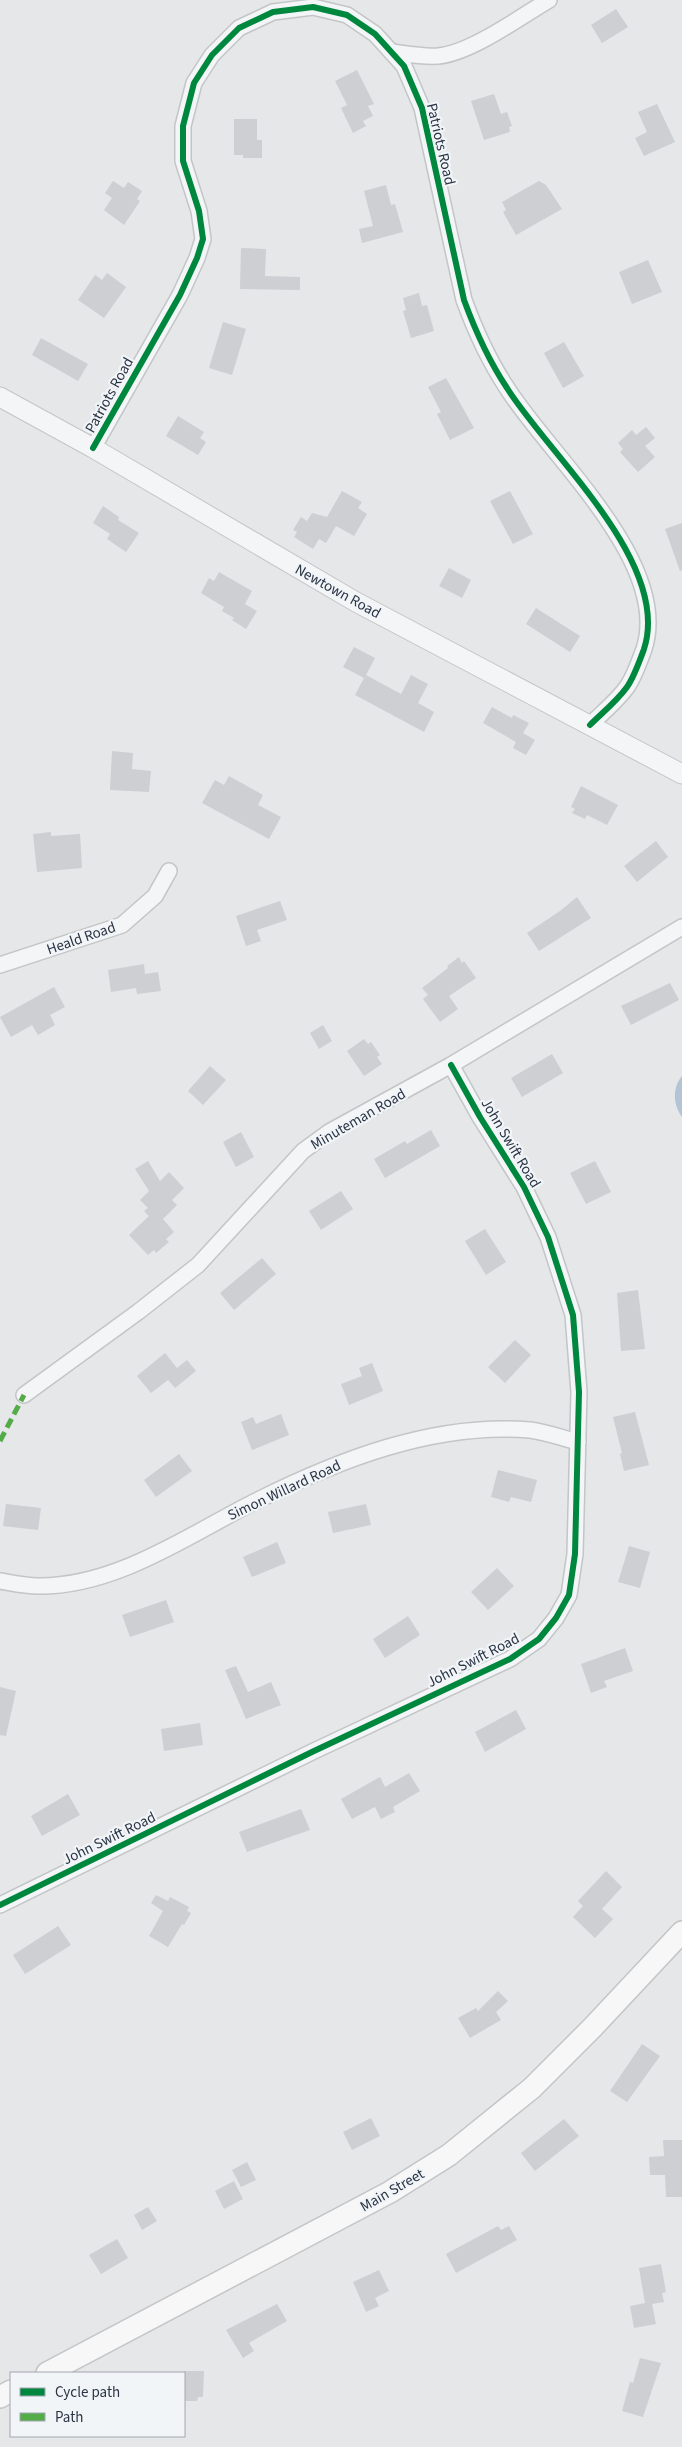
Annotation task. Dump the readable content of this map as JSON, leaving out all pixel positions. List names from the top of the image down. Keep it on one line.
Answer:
{"streets":{"main road":["Main Street"],"street":["Patriots Road","Newtown Road","Heald Road","Minuteman Road","John Swift Road","Simon Willard Road"]},"crossings":[["Patriots Road","Newtown Road"],["Minuteman Road","John Swift Road"],["John Swift Road","Simon Willard Road"]],"legend":["Cycle path","Path"]}
